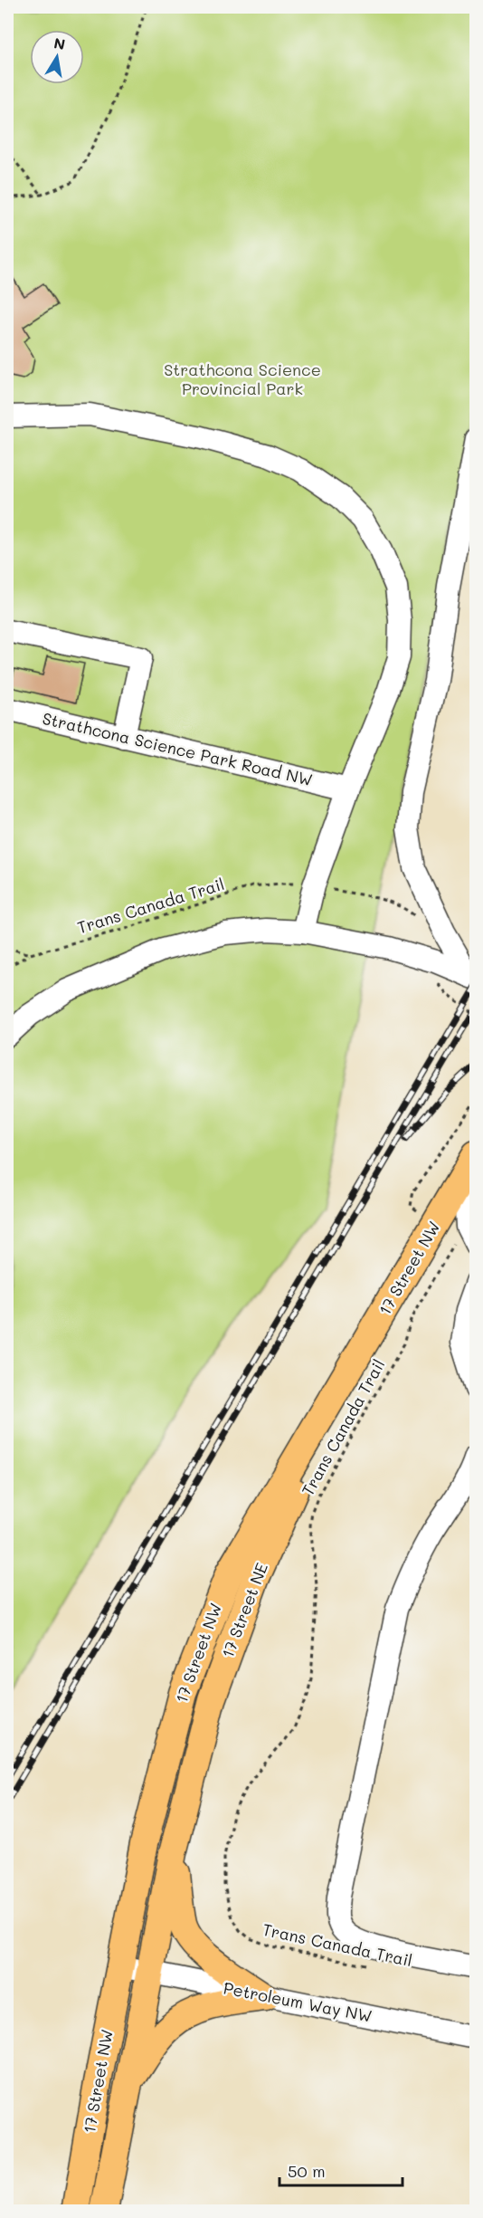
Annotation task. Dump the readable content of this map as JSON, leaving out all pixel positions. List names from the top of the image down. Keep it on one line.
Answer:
{"streets":{"main road":["17 Street NW","17 Street NE"],"street":["Strathcona Science Park Road NW","Petroleum Way NW"],"path":["Trans Canada Trail"]},"crossings":[["17 Street NW","17 Street NE"],["17 Street NW","Petroleum Way NW"]],"parks":["Strathcona Science Provincial Park"],"scale_bar":"50 m","north":"top"}
